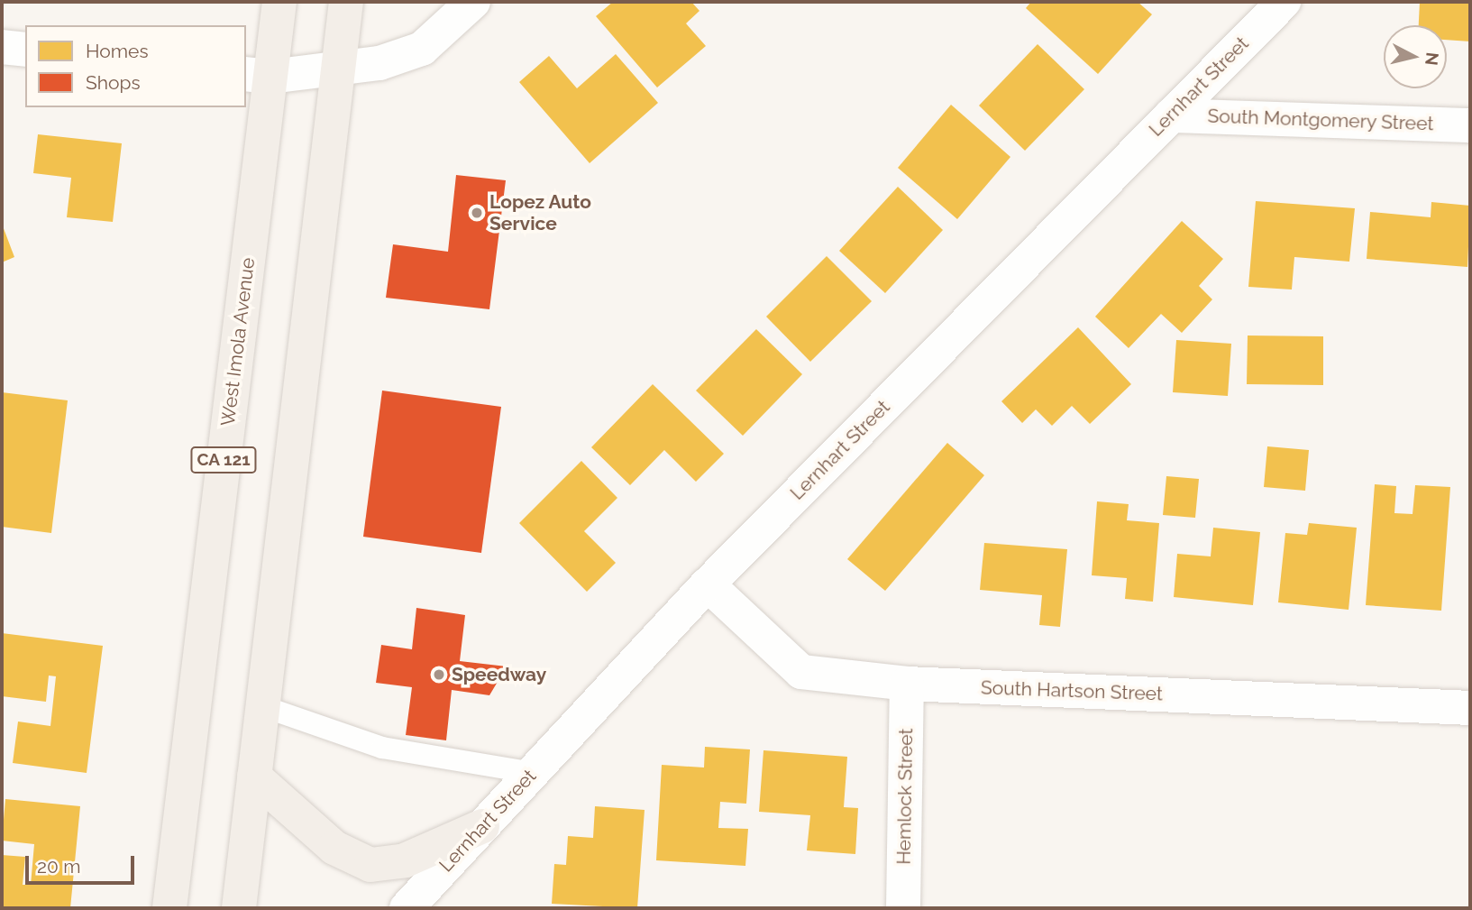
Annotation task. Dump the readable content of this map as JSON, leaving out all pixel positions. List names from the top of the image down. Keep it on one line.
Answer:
{"streets":{"main road":["West Imola Avenue","CA 121"],"street":["Lernhart Street","South Montgomery Street","South Hartson Street","Hemlock Street"]},"crossings":[["Lernhart Street","South Montgomery Street"],["Lernhart Street","South Hartson Street"],["South Hartson Street","Hemlock Street"]],"places":["Lopez Auto Service","Speedway"],"legend":["Homes","Shops"],"scale_bar":"20 m","north":"right"}
